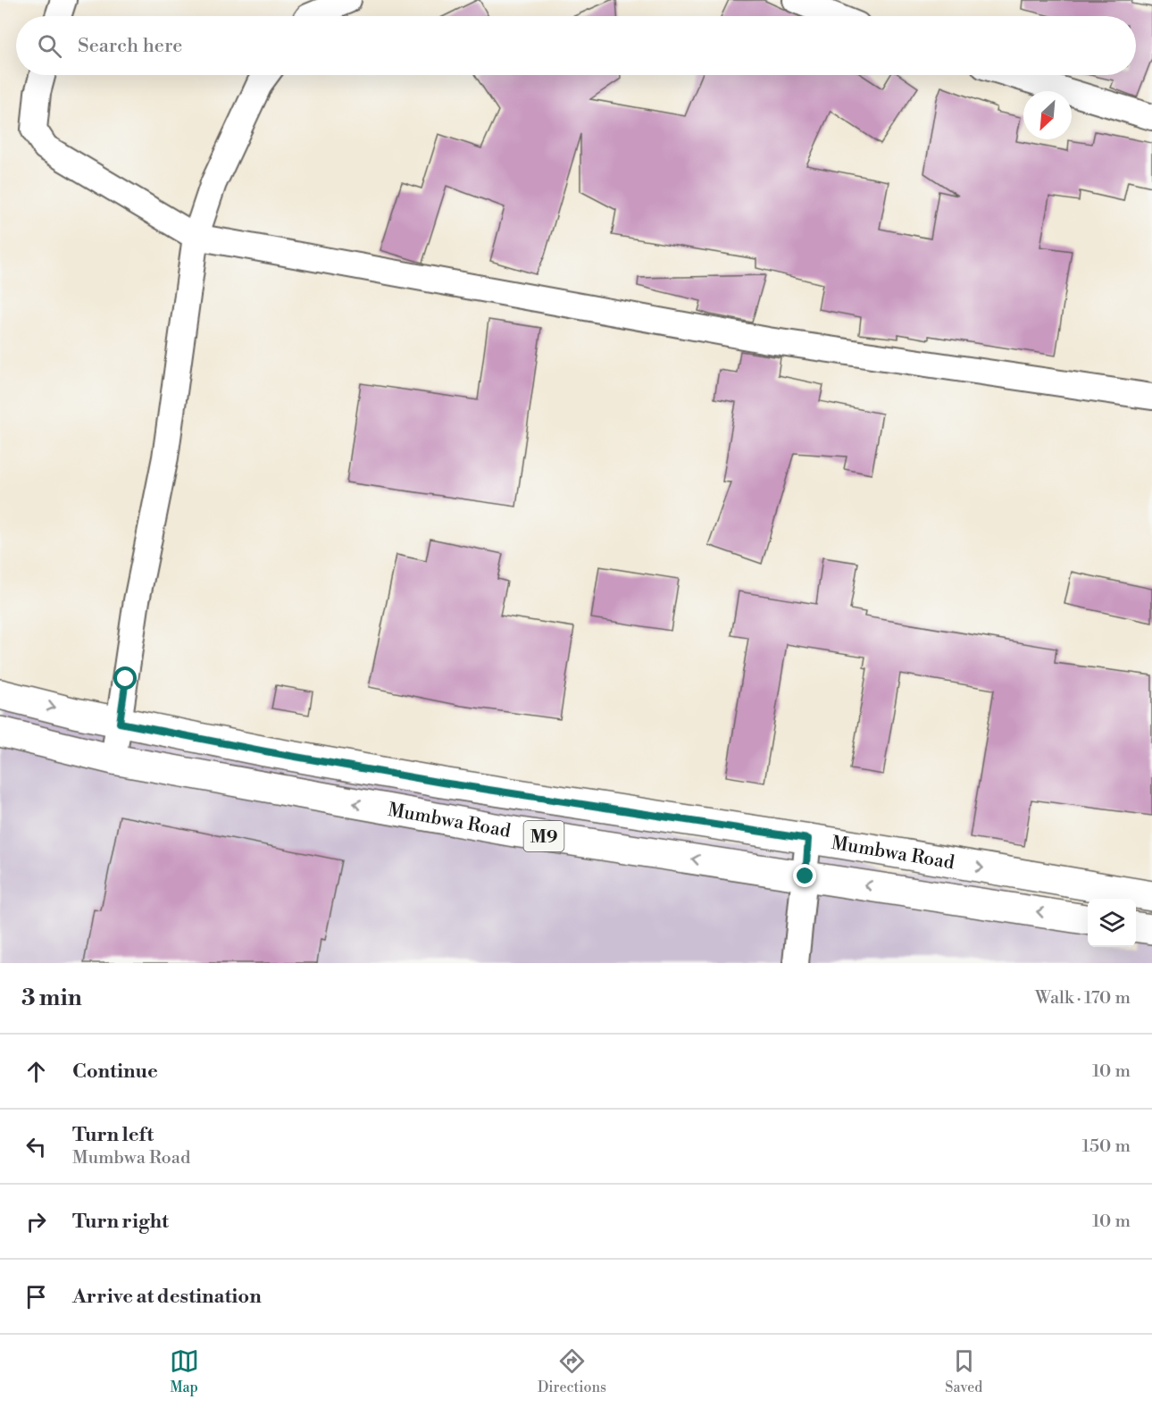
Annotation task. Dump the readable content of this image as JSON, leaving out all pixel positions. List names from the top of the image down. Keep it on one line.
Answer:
{"streets":{"main road":["Mumbwa Road","M9"]},"north":"bottom left","page":{"search":"Search here","heading":["3 min","Walk · 170 m"],"list":[["Continue","10 m"],["Turn left","Mumbwa Road","150 m"],["Turn right","10 m"],"Arrive at destination"],"nav":["Map","Directions","Saved"]}}
